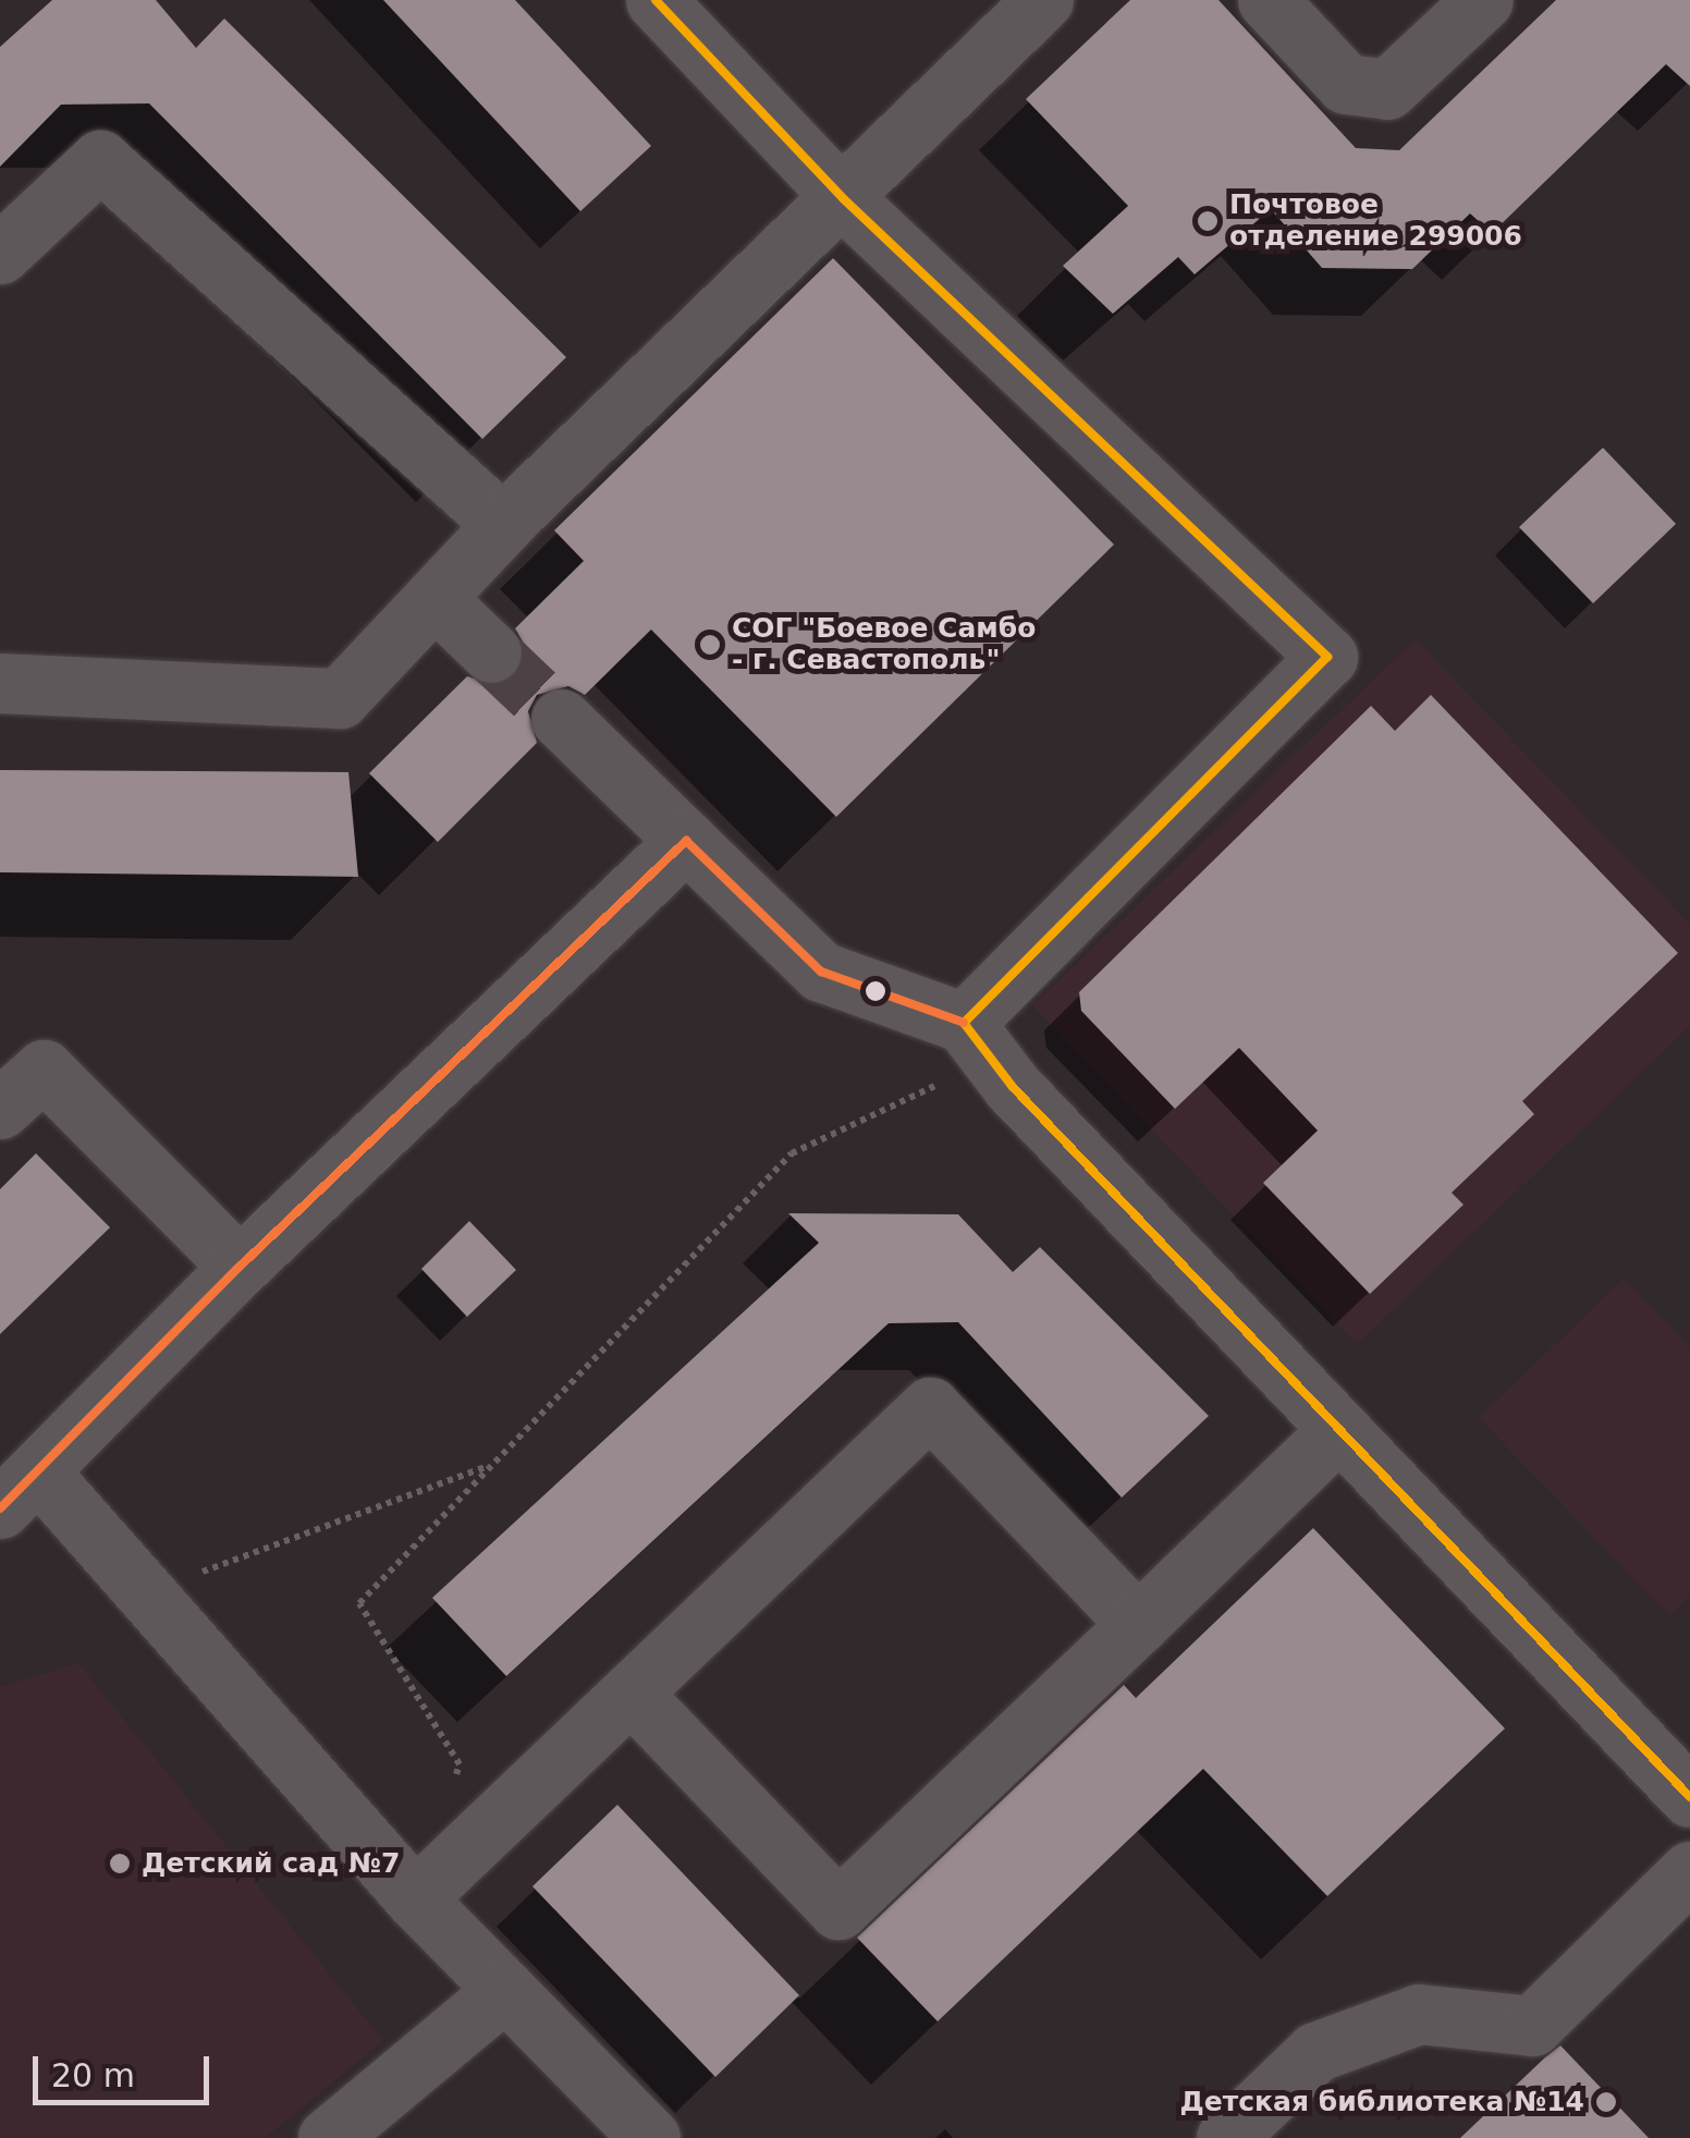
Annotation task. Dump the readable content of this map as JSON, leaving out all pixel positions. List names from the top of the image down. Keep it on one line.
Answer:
{"places":["Почтовое отделение 299006","СОГ \"Боевое Самбо - г. Севастополь\"","Детский сад №7","Детская библиотека №14"],"scale_bar":"20 m"}
